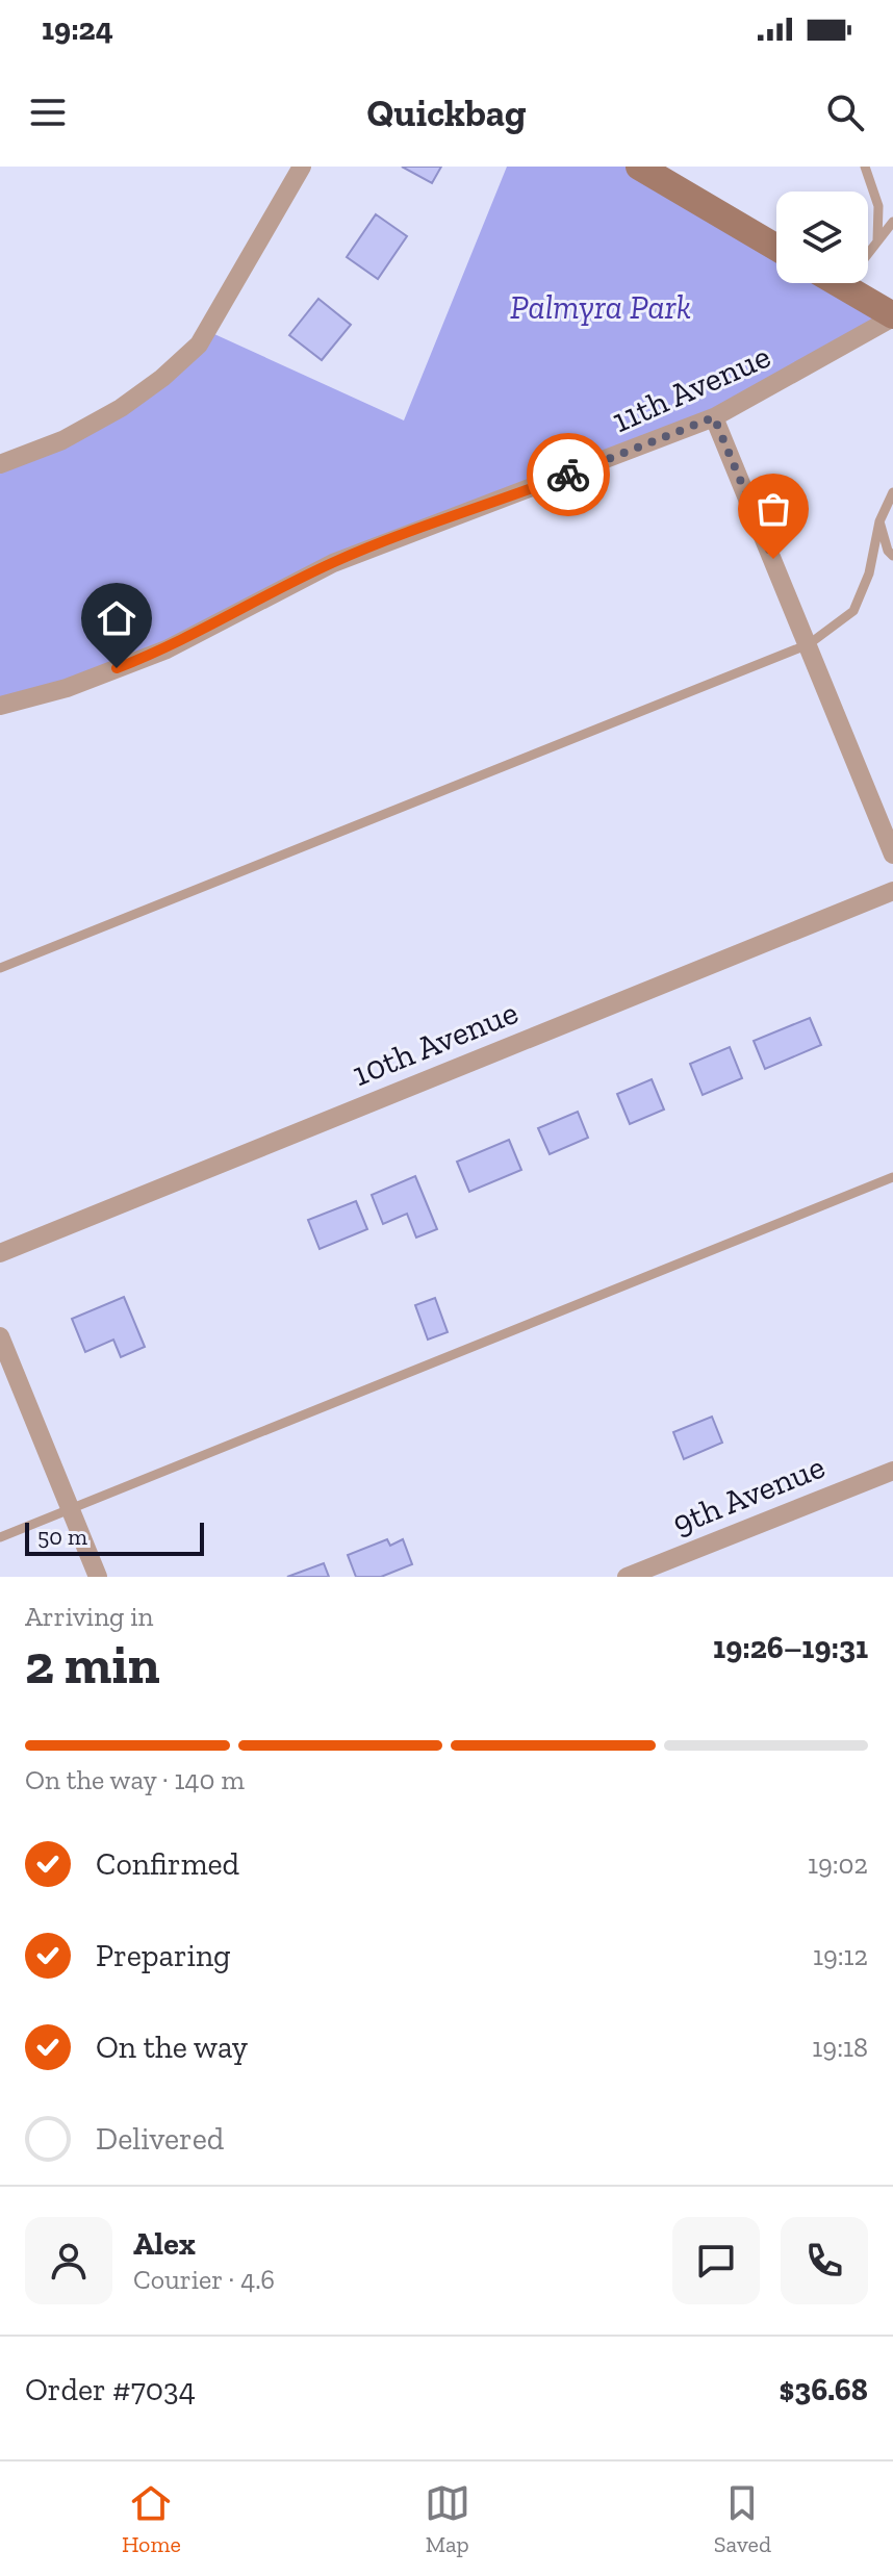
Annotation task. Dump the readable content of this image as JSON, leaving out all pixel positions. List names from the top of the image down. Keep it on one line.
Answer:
{"streets":{"street":["11th Avenue","10th Avenue","9th Avenue"]},"parks":["Palmyra Park"],"scale_bar":"50 m","page":{"status":"19:24","header":"Quickbag","scale":"50 m","heading":["2 min","Arriving in","19:26–19:31"],"panel":["Alex","Courier · 4.6","Order #7034","$36.68"],"bar":"On the way · 140 m","list":[["Confirmed","19:02"],["Preparing","19:12"],["On the way","19:18"],"Delivered"],"tabs":["Home","Map","Saved"]}}
